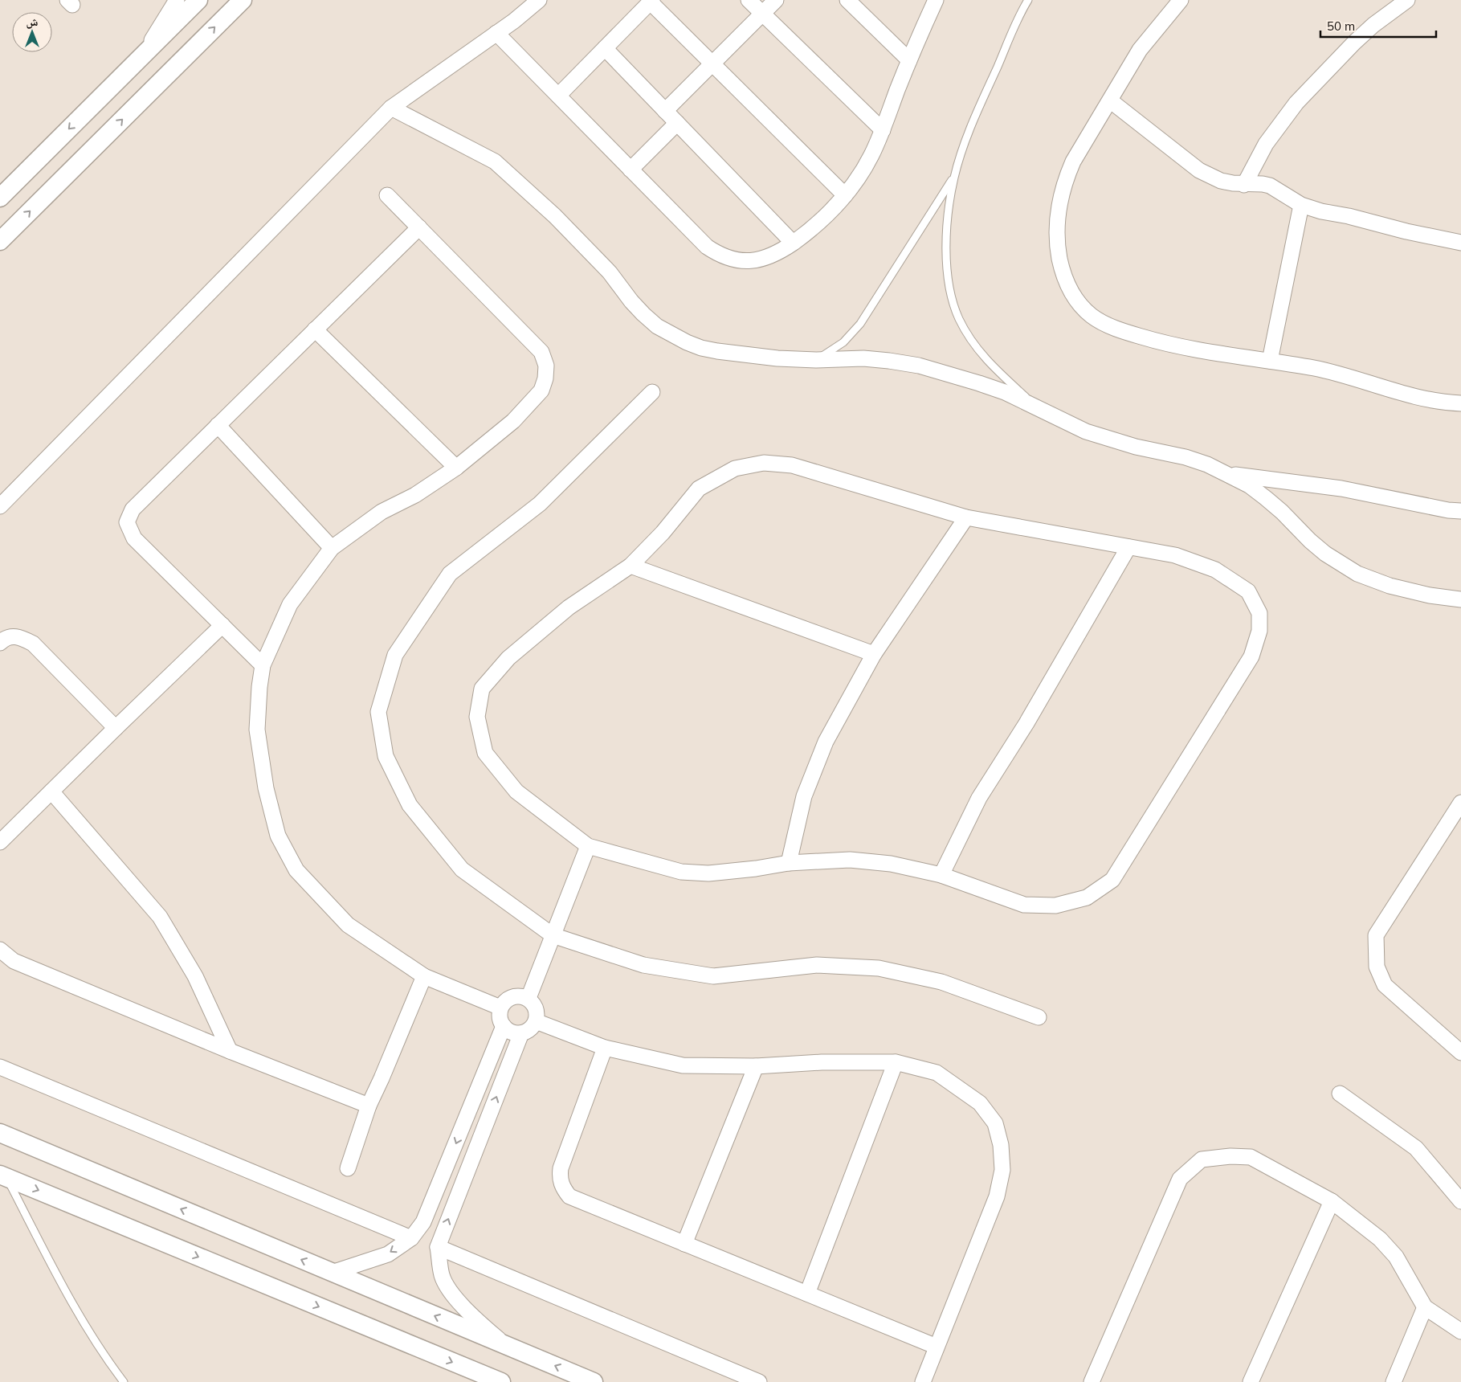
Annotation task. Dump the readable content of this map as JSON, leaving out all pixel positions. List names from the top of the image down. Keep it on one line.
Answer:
{"scale_bar":"50 m","north":"top"}
